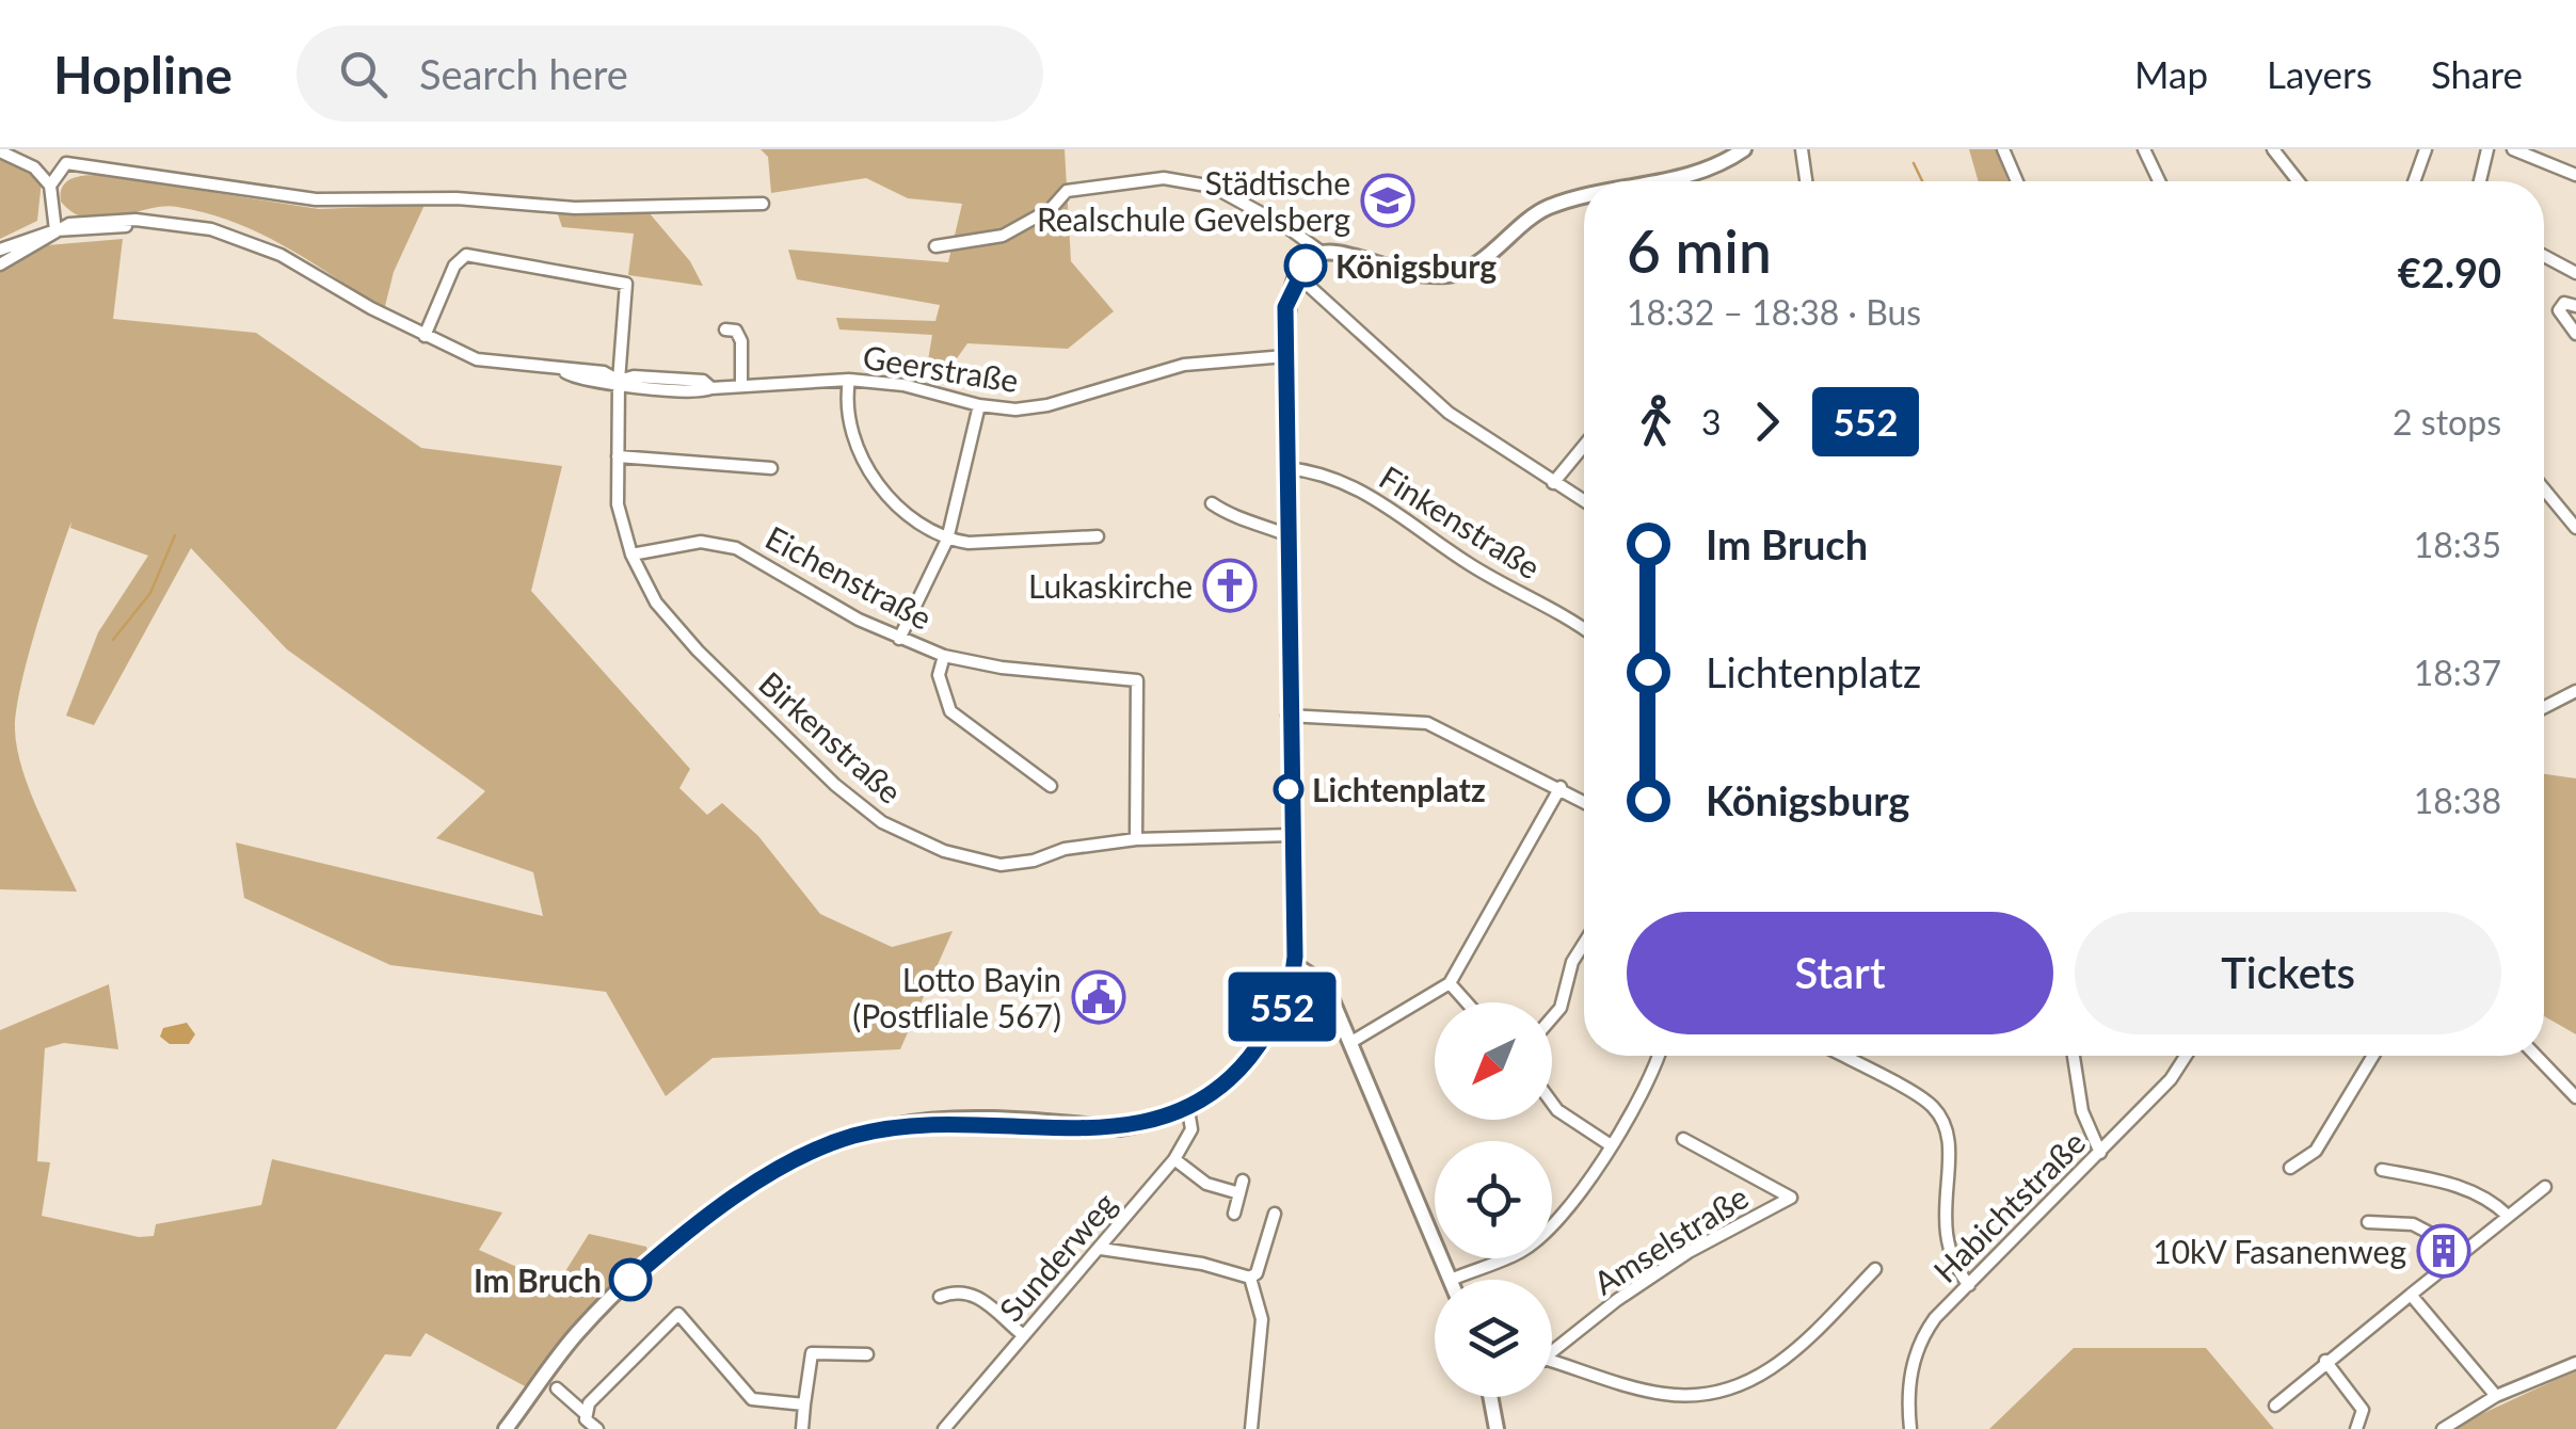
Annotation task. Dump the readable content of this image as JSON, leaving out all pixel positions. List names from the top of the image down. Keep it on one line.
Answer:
{"streets":{"street":["Geerstraße","Finkenstraße","Eichenstraße","Birkenstraße","Habichtstraße","Amselstraße","Sunderweg"]},"crossings":[["Geerstraße","Birkenstraße"],["Eichenstraße","Birkenstraße"]],"places":{"school or university":["Städtische Realschule Gevelsberg"],"other":["Königsburg","Lichtenplatz","Im Bruch"],"church":["Lukaskirche"],"public building":["Lotto Bayin (Postfliale 567)"],"building":["10kV Fasanenweg"]},"lines":["bus line 552"],"north":"bottom left","page":{"header":"Hopline","search":"Search here","nav":["Map","Layers","Share"],"on_map":"552","heading":["6 min","18:32 – 18:38 · Bus","€2.90"],"legs":["3","552","2 stops"],"list":[{"name":"Im Bruch","value":"18:35"},{"name":"Lichtenplatz","value":"18:37"},{"name":"Königsburg","value":"18:38"}],"buttons":["Start","Tickets"]}}
